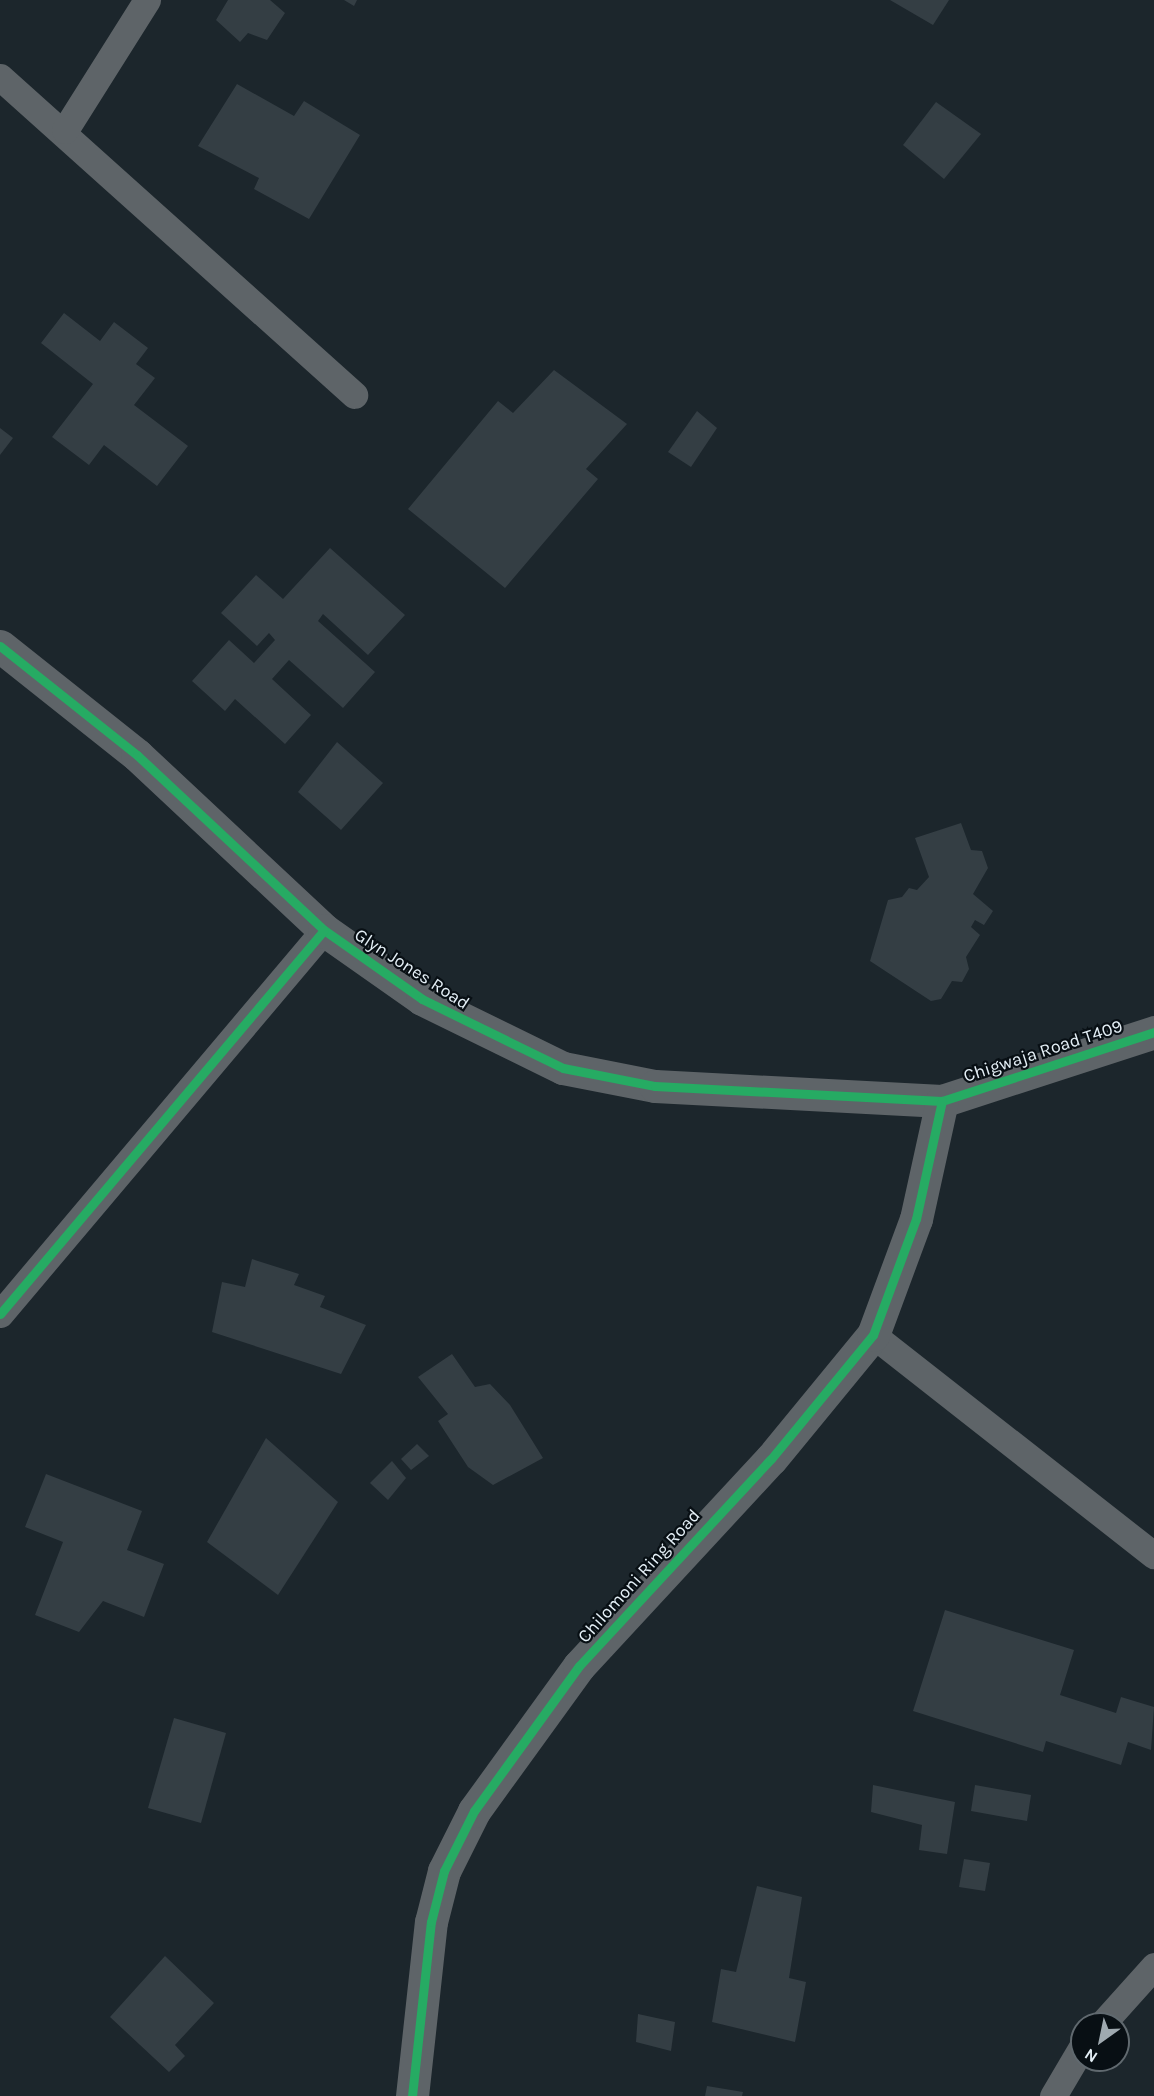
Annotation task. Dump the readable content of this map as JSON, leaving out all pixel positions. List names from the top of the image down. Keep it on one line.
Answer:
{"streets":{"street":["Glyn Jones Road","Chigwaja Road T409","Chilomoni Ring Road"]},"crossings":[["Glyn Jones Road","Chigwaja Road T409"],["Glyn Jones Road","Chilomoni Ring Road"],["Chigwaja Road T409","Chilomoni Ring Road"]],"north":"bottom left"}
